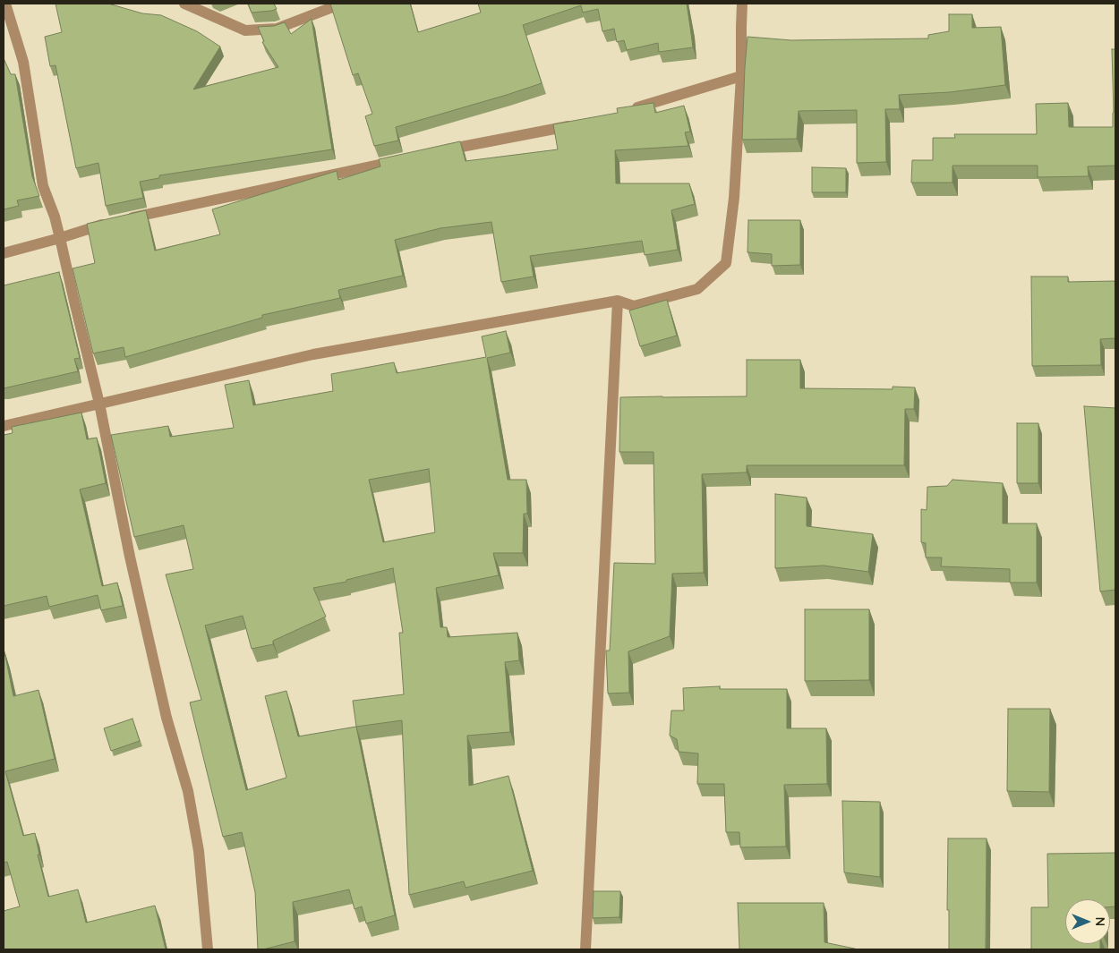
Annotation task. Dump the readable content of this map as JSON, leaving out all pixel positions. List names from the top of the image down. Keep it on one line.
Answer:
{"north":"right"}
